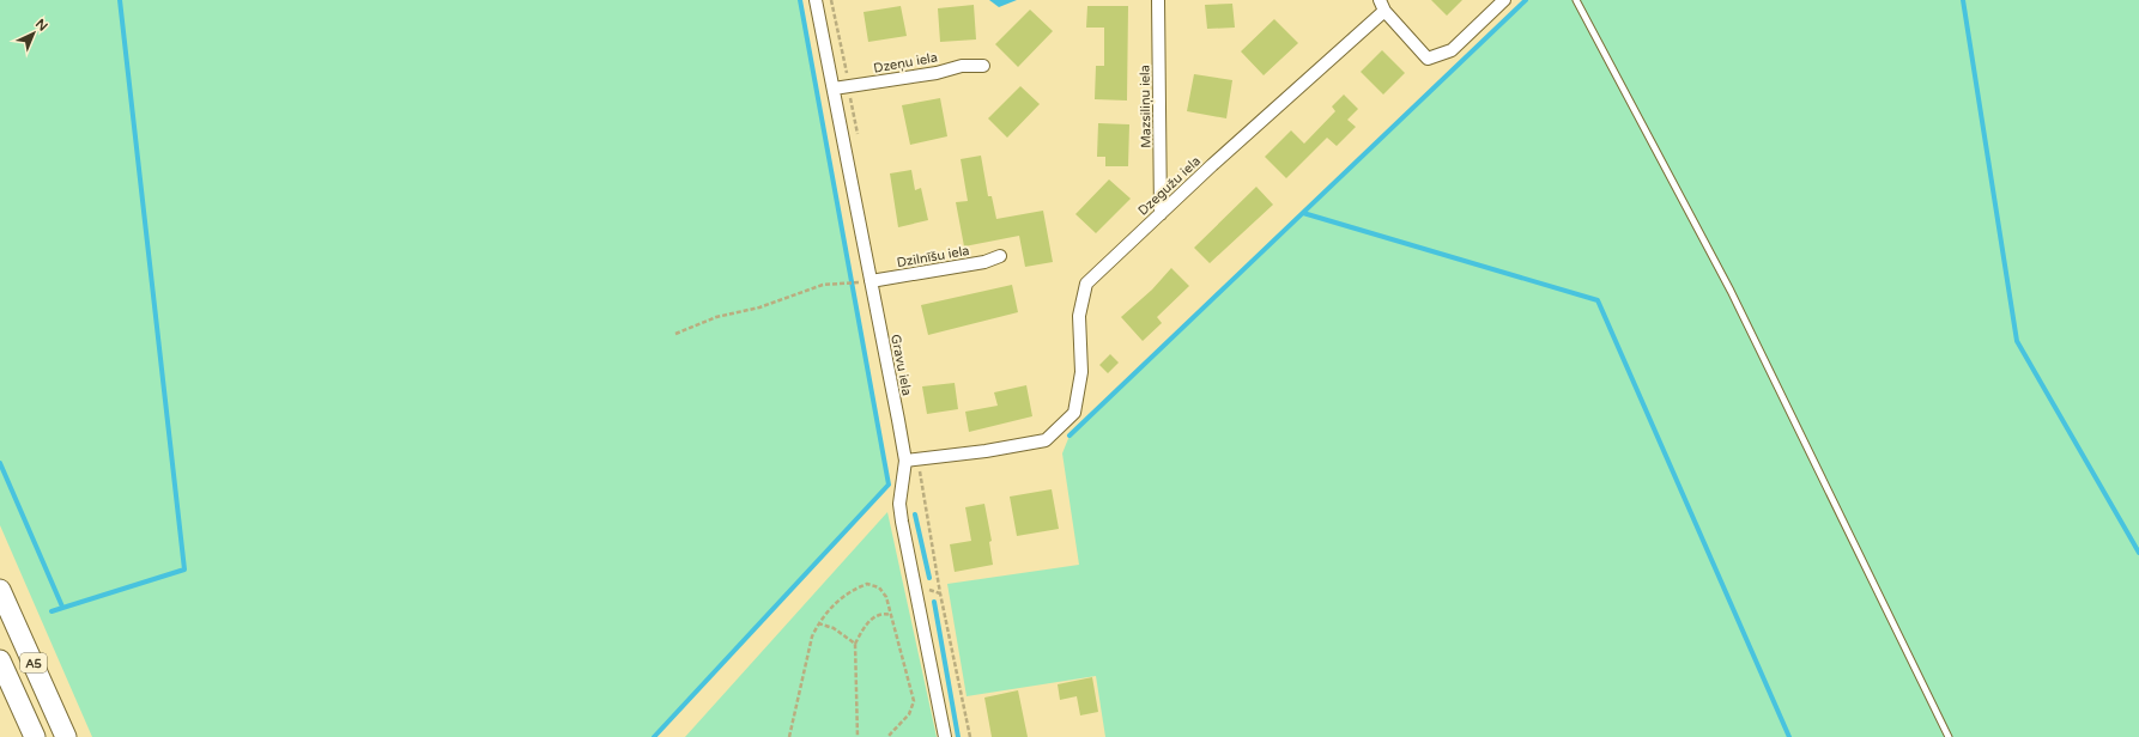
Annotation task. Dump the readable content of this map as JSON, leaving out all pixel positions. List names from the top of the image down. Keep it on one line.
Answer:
{"streets":{"highway":["A5"],"street":["Dzeņu iela","Mazsiliņu iela","Dzegužu iela","Dzilnīšu iela","Gravu iela"]},"crossings":[["Dzeņu iela","Gravu iela"],["Mazsiliņu iela","Dzegužu iela"],["Dzegužu iela","Gravu iela"],["Dzilnīšu iela","Gravu iela"]],"north":"top right"}
